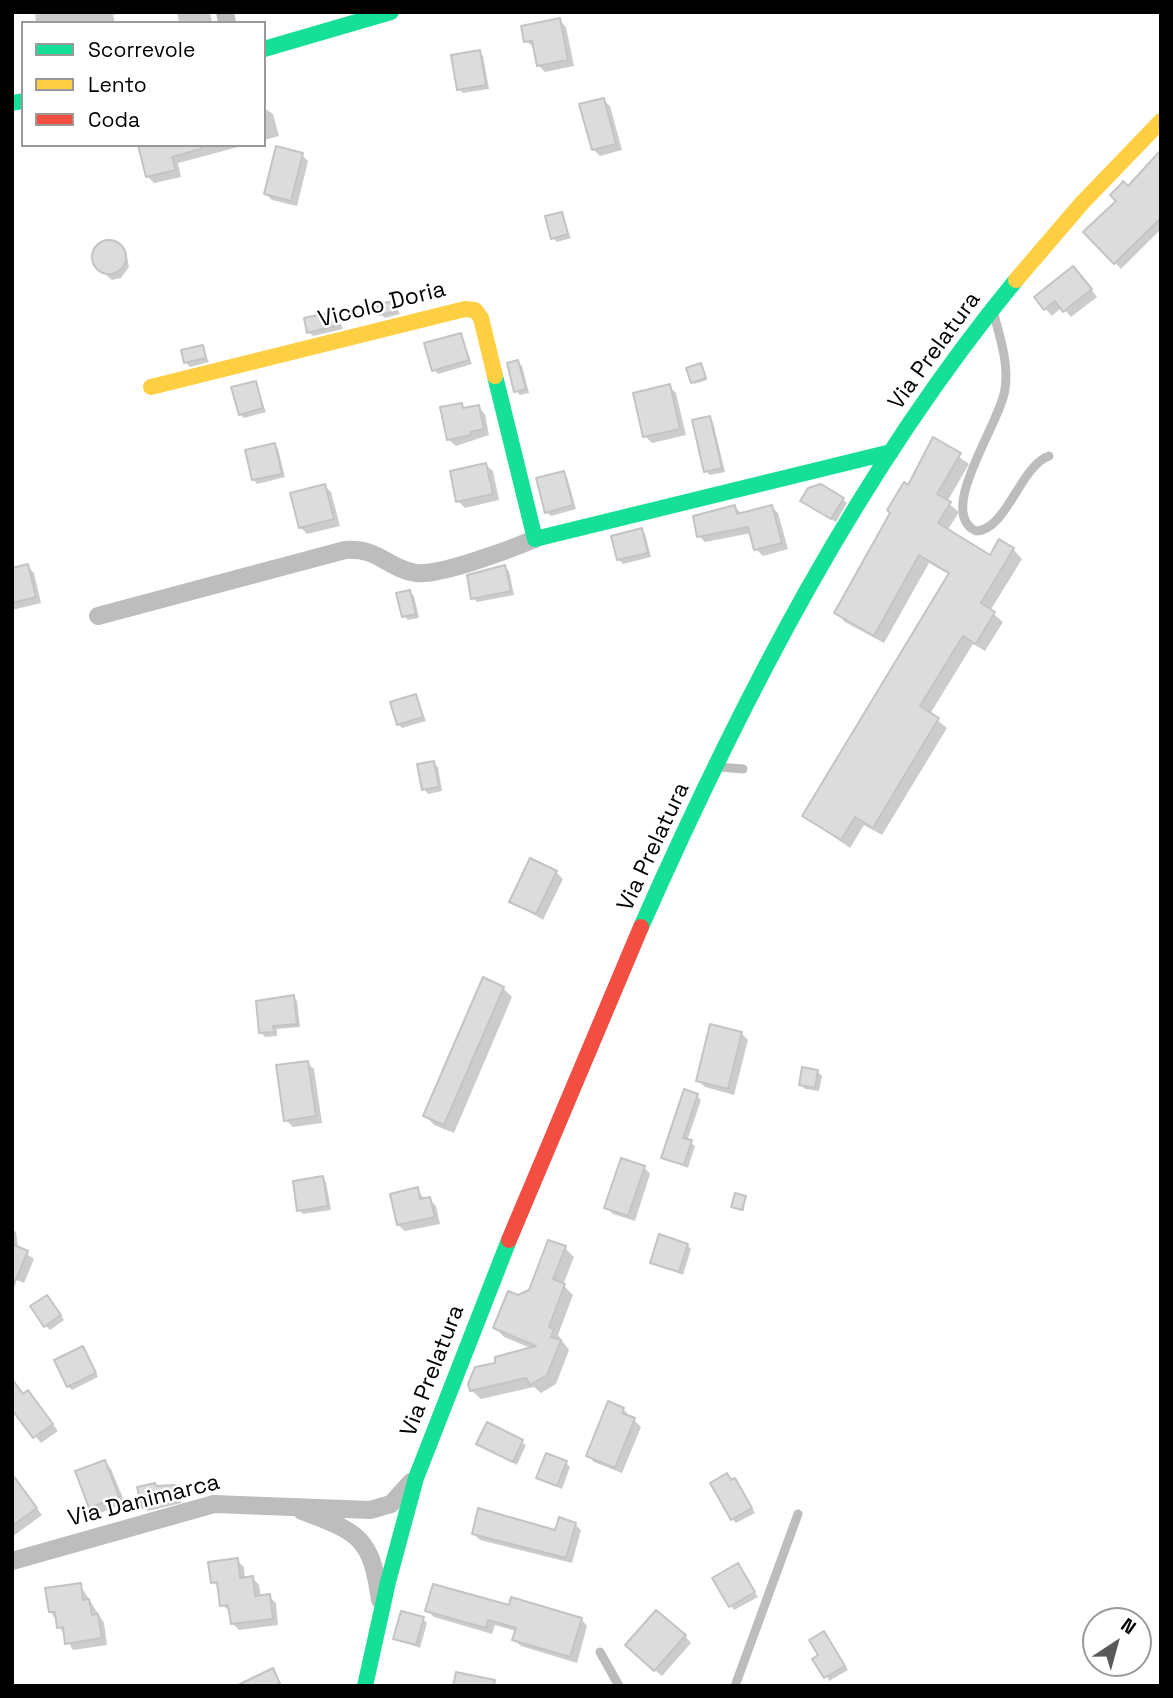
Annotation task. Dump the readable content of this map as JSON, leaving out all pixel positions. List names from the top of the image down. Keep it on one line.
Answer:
{"streets":{"street":["Vicolo Doria","Via Prelatura","Via Danimarca"]},"crossings":[["Via Prelatura","Via Danimarca"]],"legend":["Scorrevole","Lento","Coda"],"north":"top right"}
